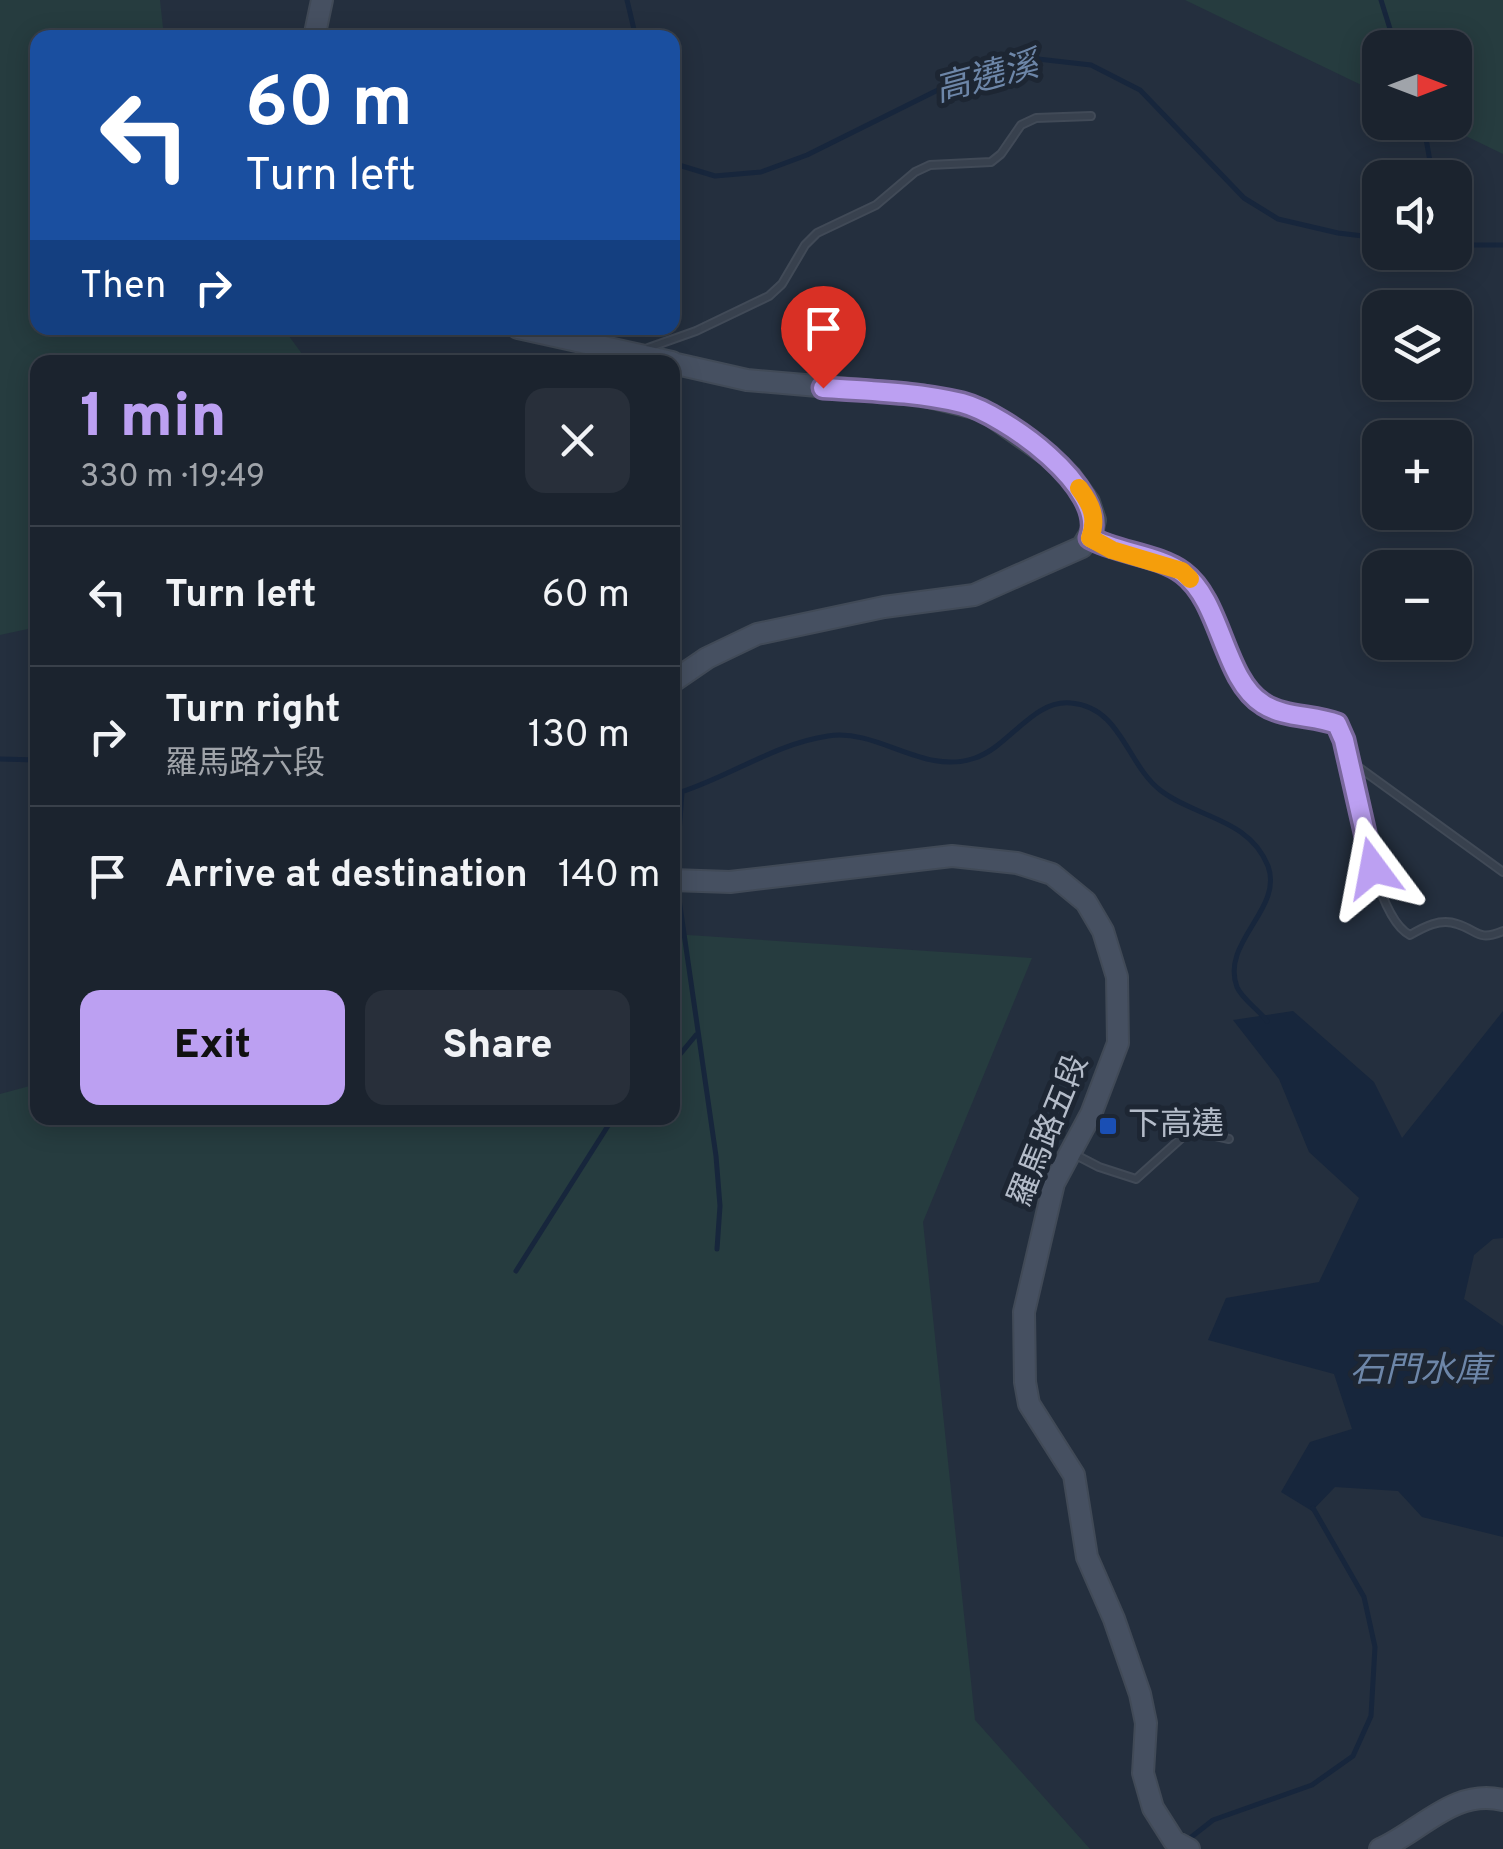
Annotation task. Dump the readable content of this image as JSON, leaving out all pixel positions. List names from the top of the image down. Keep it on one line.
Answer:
{"streets":{"main road":["羅馬路五段"]},"water":["高遶溪","石門水庫"],"places":{"transit":["下高遶"]},"north":"right","page":{"map_buttons":["+","−"],"turn":["60 m","Turn left"],"then":"Then","heading":["1 min","330 m · 19:49"],"list":[{"name":"Turn left","value":"60 m"},{"name":"Turn right","note":"羅馬路六段","value":"130 m"},{"name":"Arrive at destination","value":"140 m"}],"buttons":["Exit","Share"]}}
